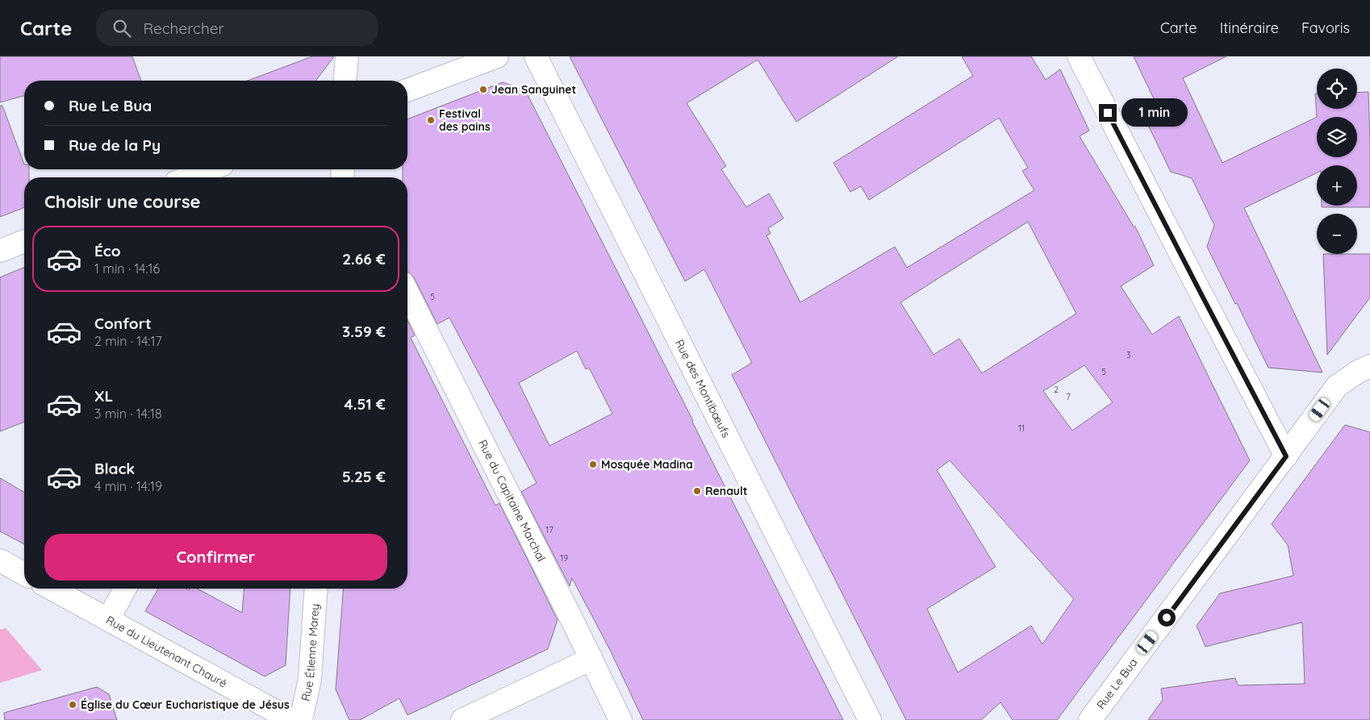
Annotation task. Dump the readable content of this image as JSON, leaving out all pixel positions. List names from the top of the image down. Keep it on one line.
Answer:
{"streets":{"street":["Rue des Montibœufs","Rue du Capitaine Marchal","Rue du Lieutenant Chauré","Rue Étienne Marey","Rue Le Bua"]},"places":["Jean Sanguinet","Festival des pains","Mosquée Madina","Renault","Église du Cœur Eucharistique de Jésus"],"house_numbers":["5","3","5","2","7","11","17","19"],"page":{"header":"Carte","search":"Rechercher","nav":["Carte","Itinéraire","Favoris"],"map_buttons":["+","−"],"banner":["Rue Le Bua","Rue de la Py"],"bubble":"1 min","heading":"Choisir une course","list":[{"name":"Éco","note":"1 min · 14:16","value":"2.66 €"},{"name":"Confort","note":"2 min · 14:17","value":"3.59 €"},{"name":"XL","note":"3 min · 14:18","value":"4.51 €"},{"name":"Black","note":"4 min · 14:19","value":"5.25 €"}],"buttons":"Confirmer"}}
